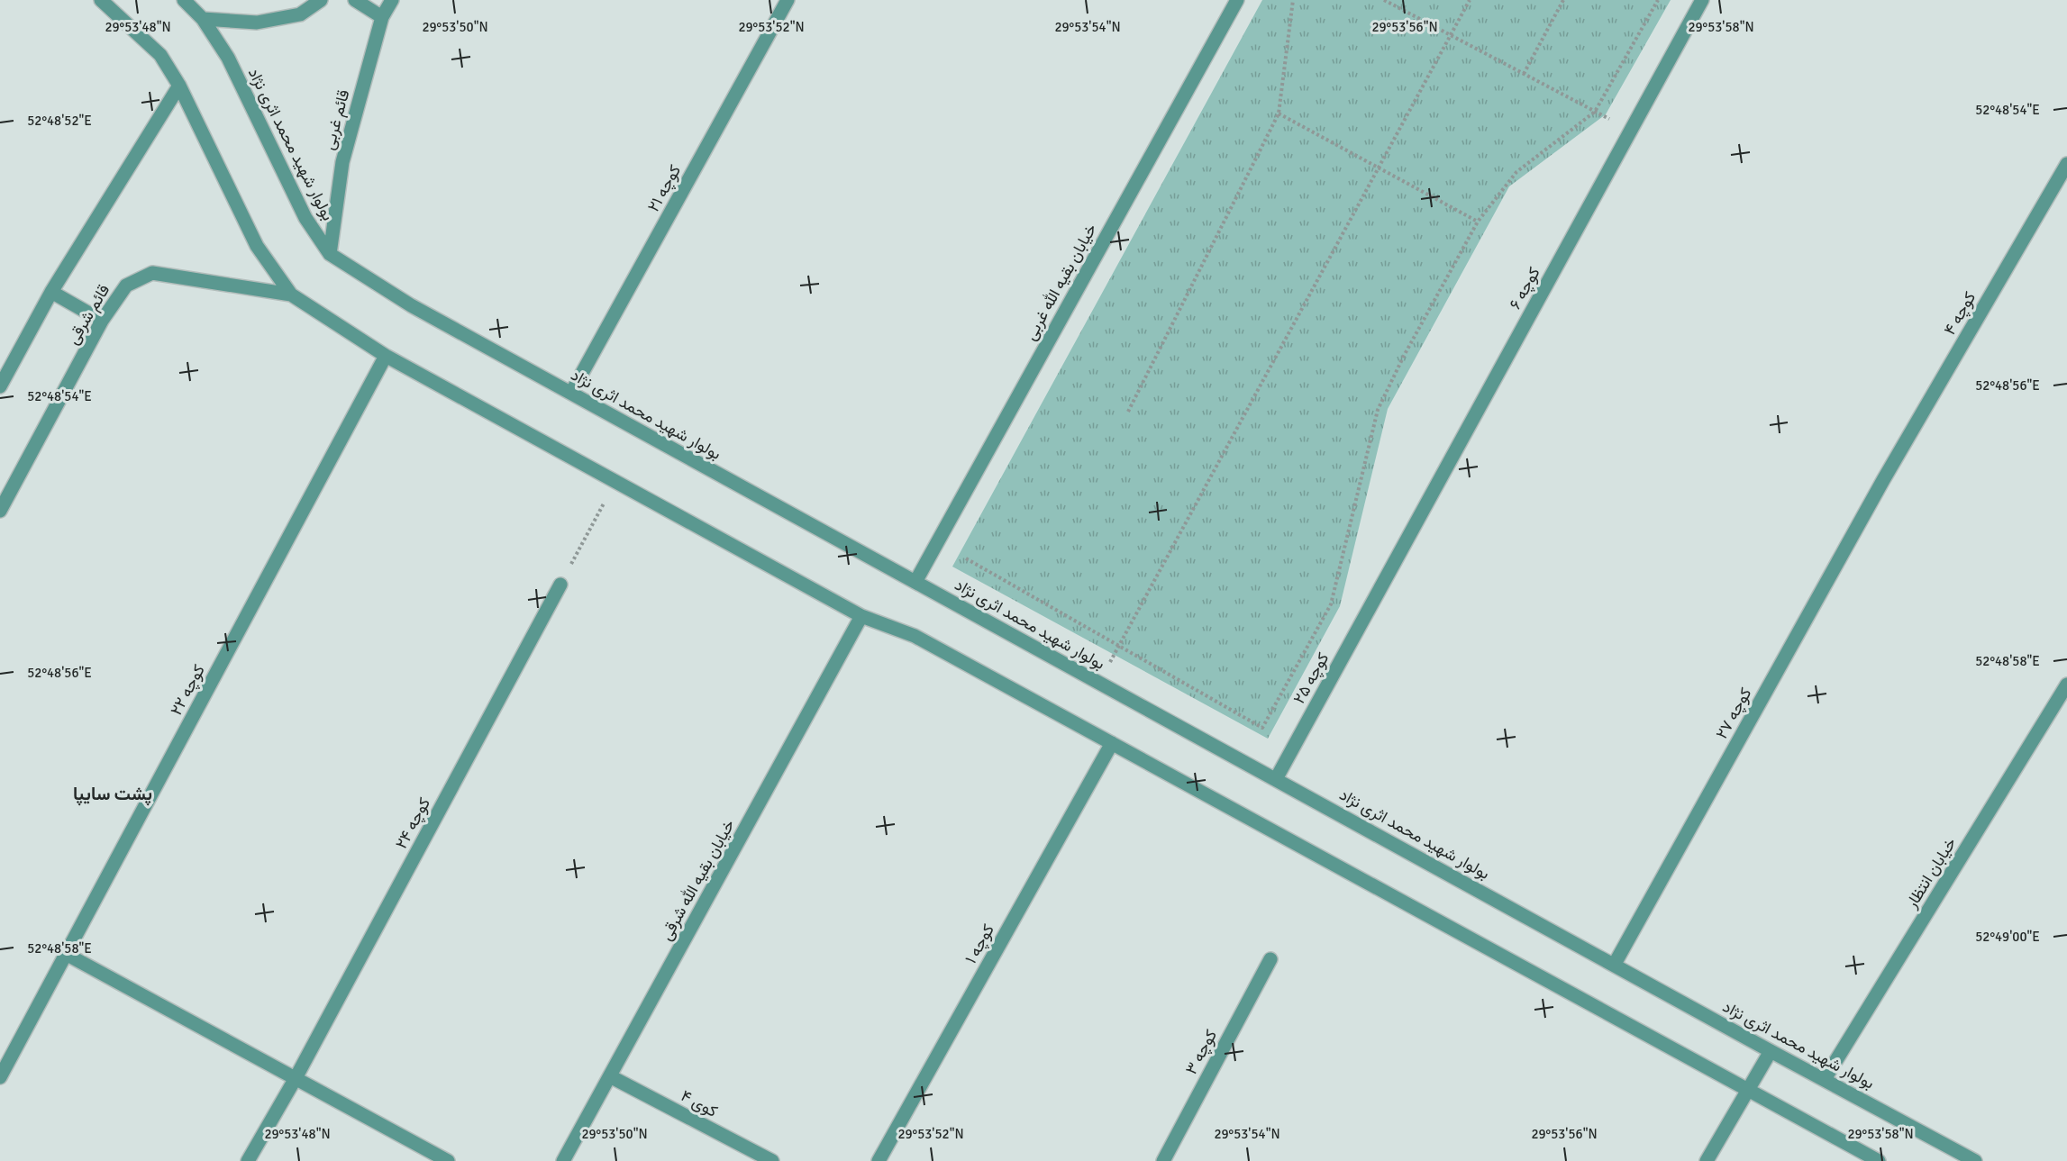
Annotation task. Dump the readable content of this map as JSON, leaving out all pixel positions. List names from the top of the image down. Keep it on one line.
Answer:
{"streets":{"street":["قائم غربی","بولوار شهید محمد اثری نژاد","کوچه ۲۱","خیابان بقیه الله غربی","کوچه ۶","کوچه ۴","قائم شرقی","کوچه ۲۵","کوچه ۲۲","کوچه ۲۷","کوچه ۲۴","خیابان انتظار","خیابان بقیه الله شرقی","کوچه ۱","کوچه ۳","کوی ۴"]},"crossings":[["قائم غربی","بولوار شهید محمد اثری نژاد"],["بولوار شهید محمد اثری نژاد","کوچه ۲۱"],["بولوار شهید محمد اثری نژاد","خیابان بقیه الله غربی"],["بولوار شهید محمد اثری نژاد","کوچه ۲۵"],["بولوار شهید محمد اثری نژاد","کوچه ۲۷"],["بولوار شهید محمد اثری نژاد","خیابان انتظار"],["کوچه ۶","کوچه ۲۵"],["کوچه ۴","کوچه ۲۷"],["خیابان بقیه الله شرقی","کوی ۴"]],"districts":["پشت سایپا"],"coordinates":["29°53'48\"N","29°53'50\"N","29°53'52\"N","29°53'54\"N","29°53'56\"N","29°53'58\"N","52°48'54\"E","52°48'52\"E","52°48'56\"E","52°48'58\"E","52°49'00\"E"]}
